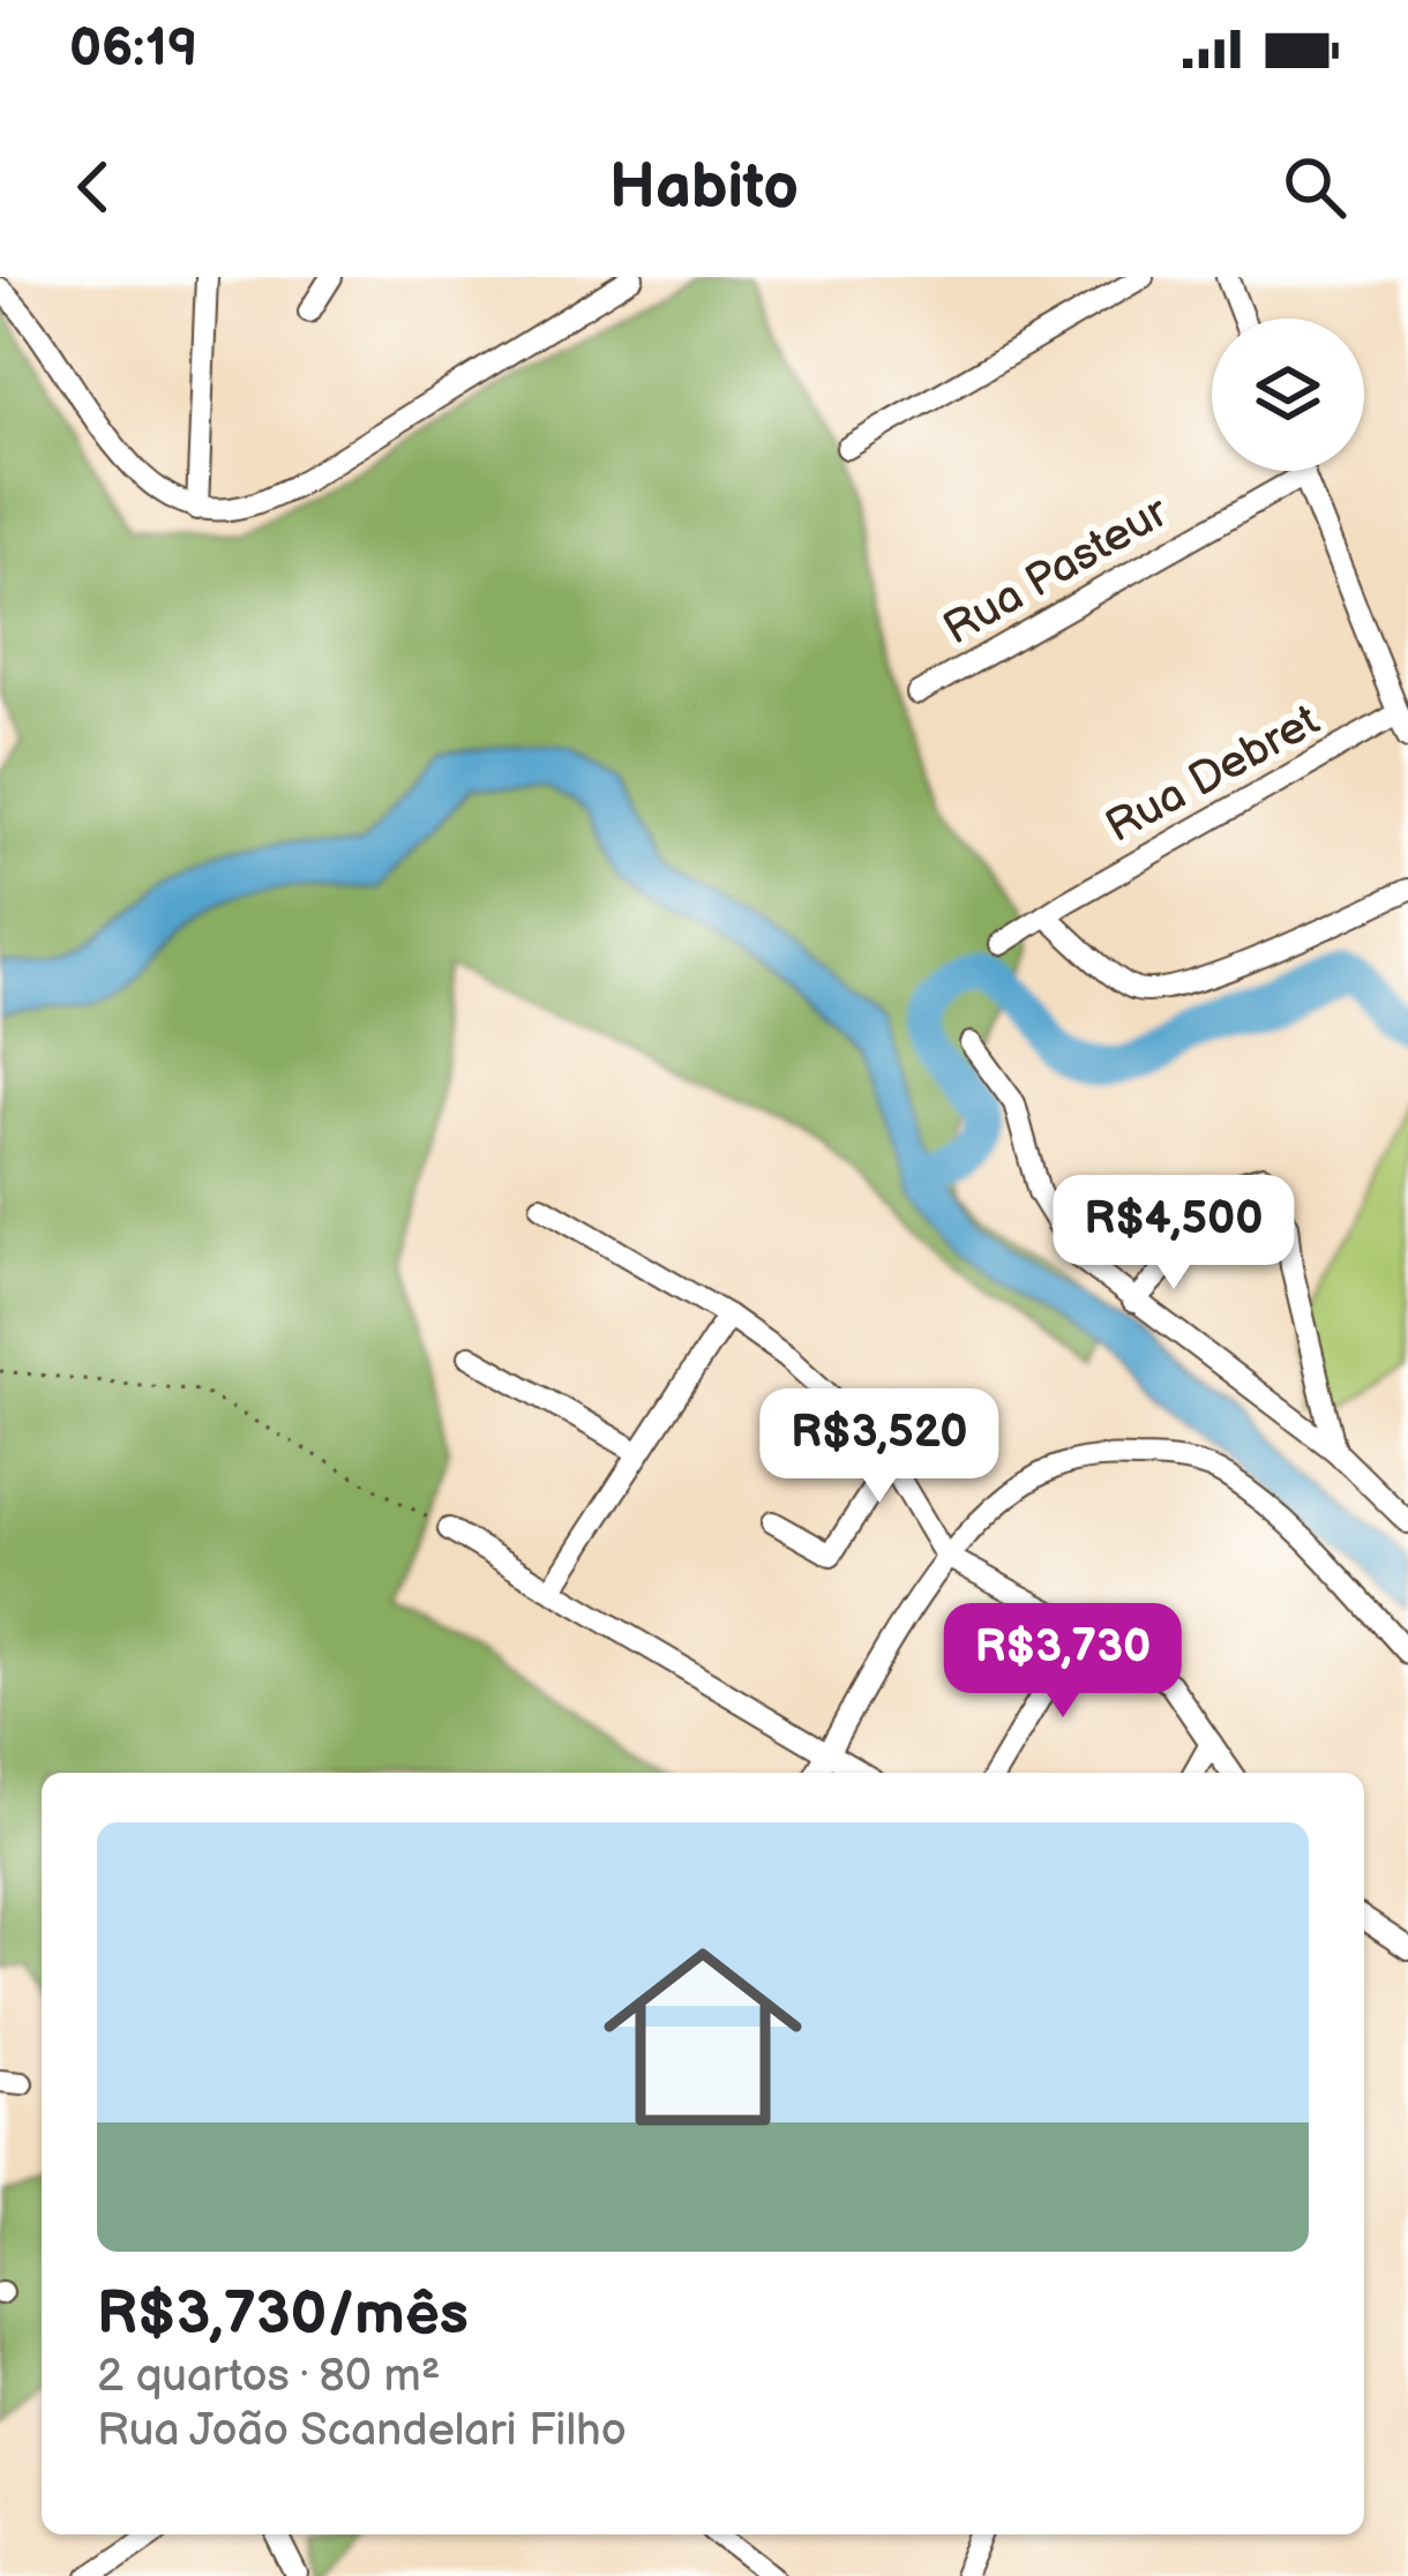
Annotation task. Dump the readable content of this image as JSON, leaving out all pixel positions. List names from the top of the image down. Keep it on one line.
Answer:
{"streets":{"street":["Rua Pasteur","Rua Debret"]},"page":{"status":"06:19","header":"Habito","price":["R$4,500","R$3,520","R$3,730"],"list":[{"name":"R$3,730/mês","note":"2 quartos · 80 m² · Rua João Scandelari Filho"}]}}
